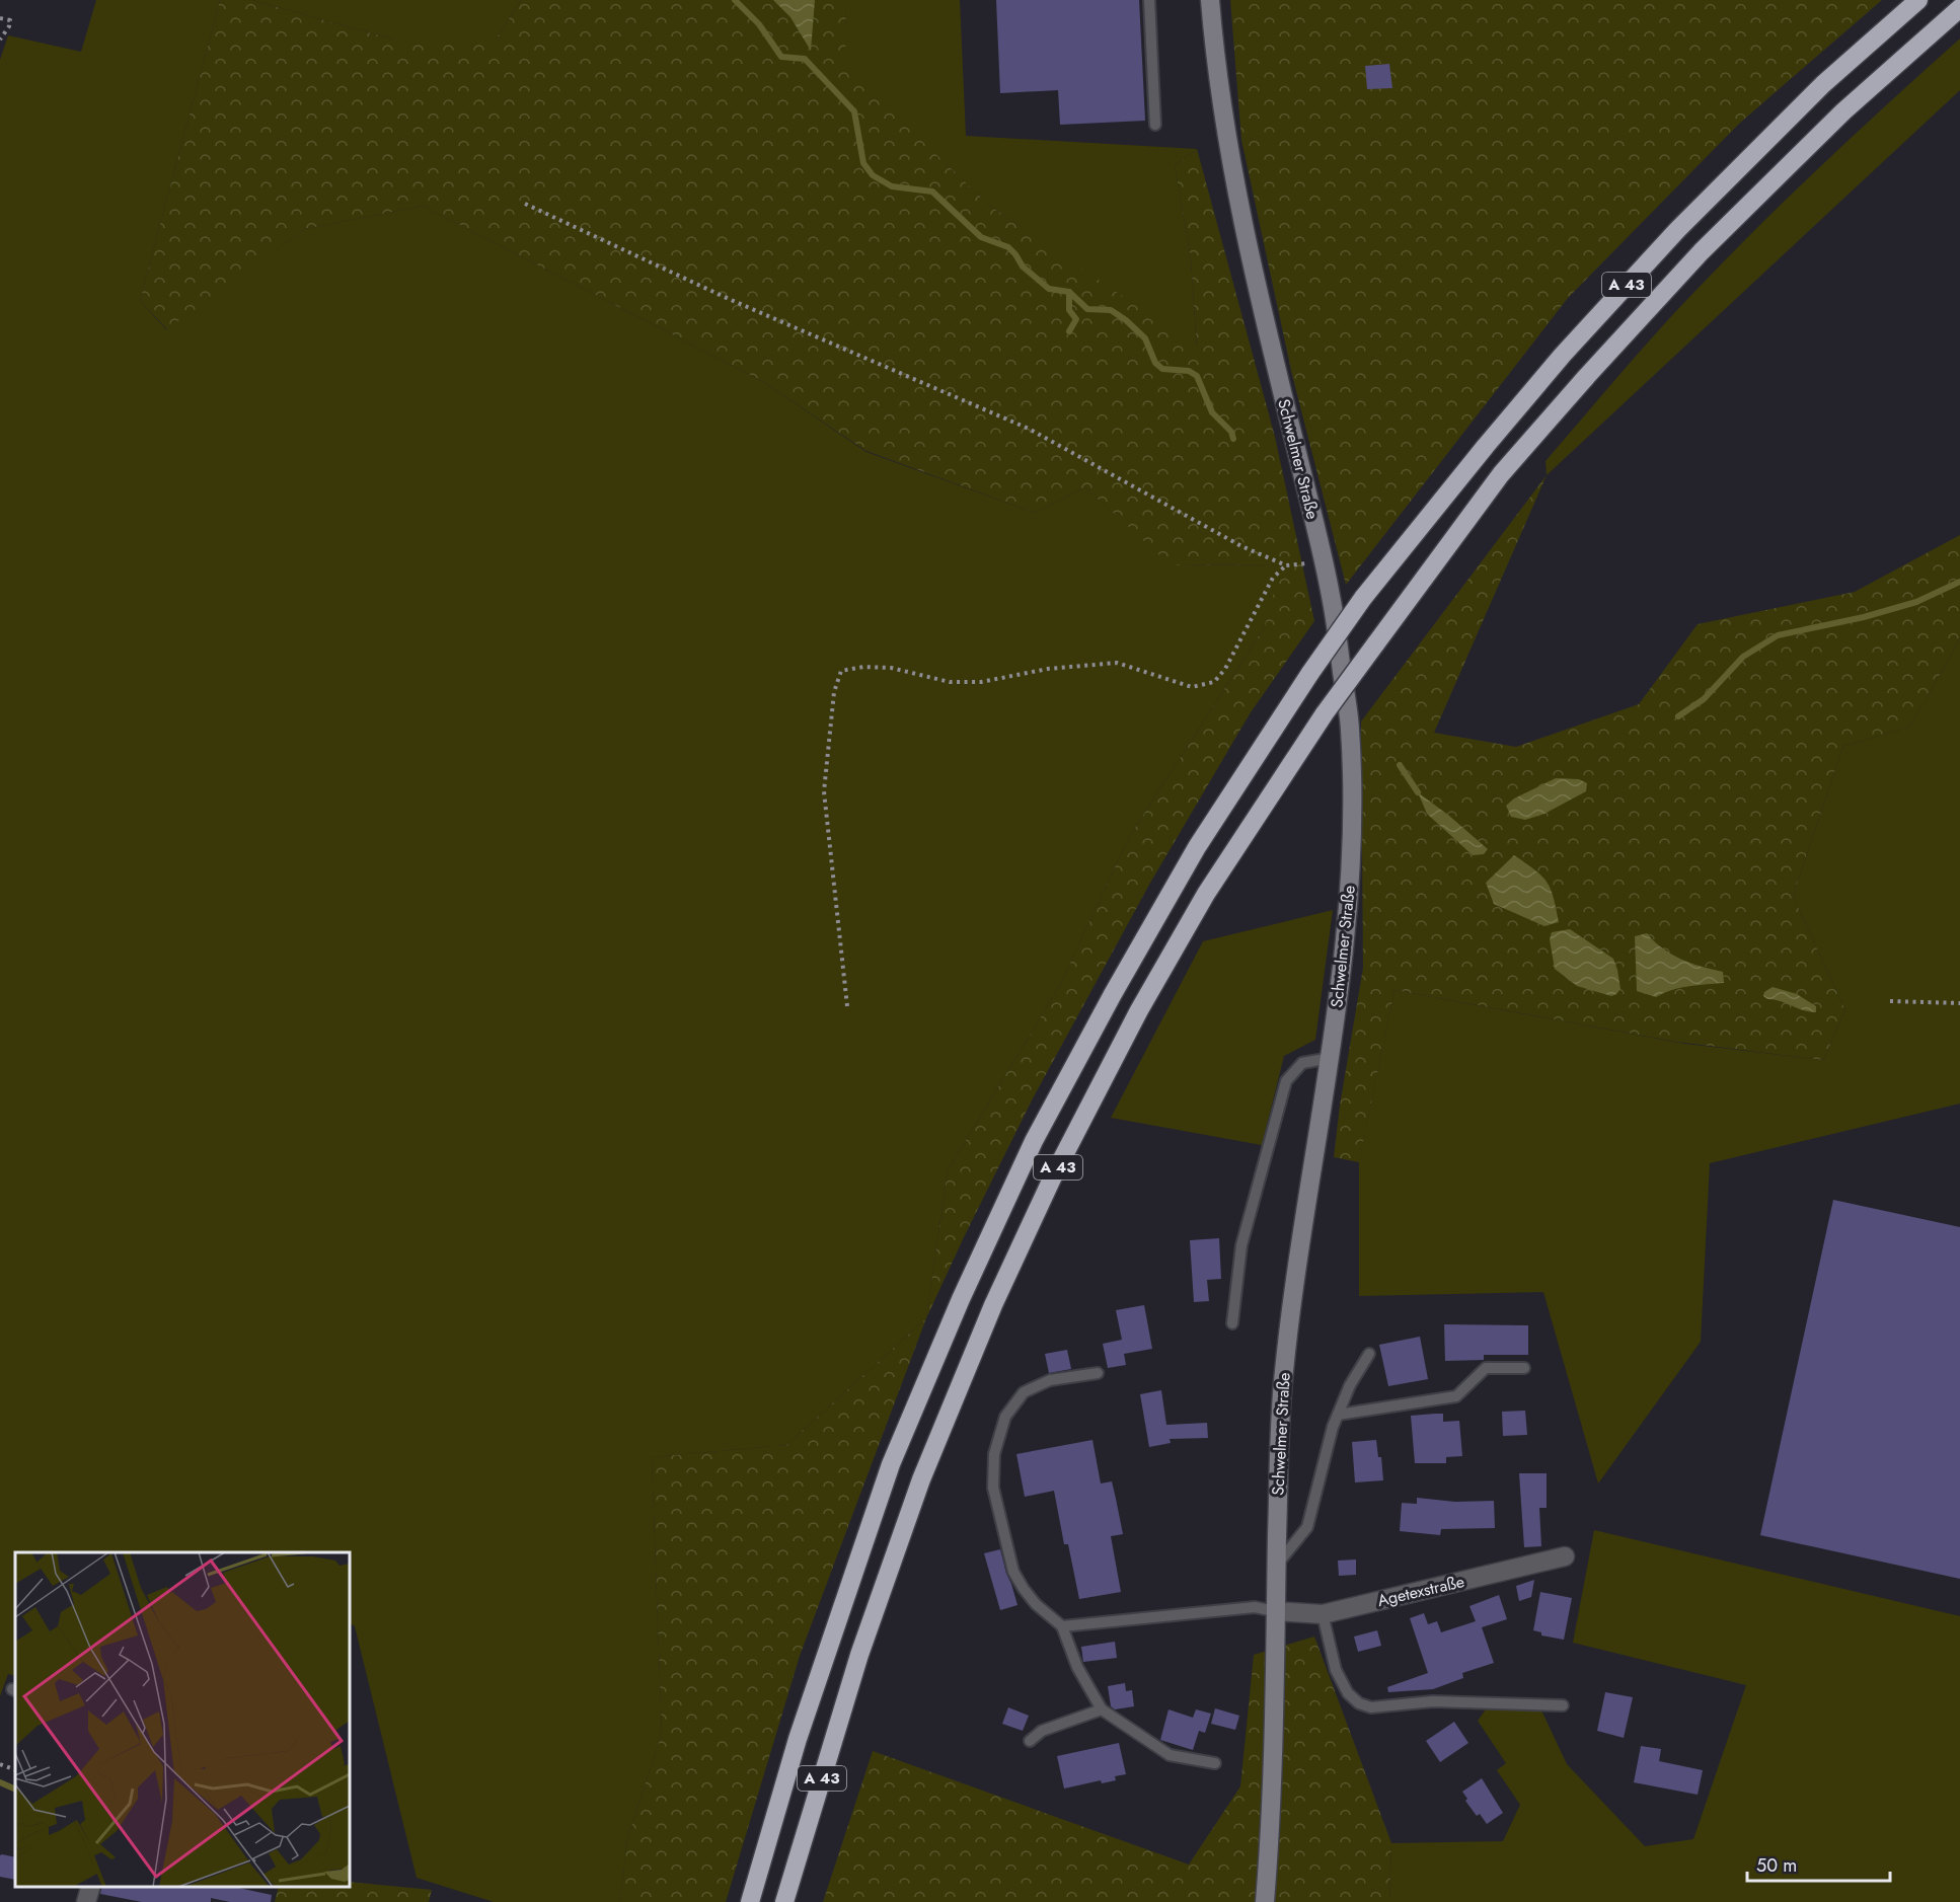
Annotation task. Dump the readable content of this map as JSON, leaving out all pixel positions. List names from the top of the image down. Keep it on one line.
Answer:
{"streets":{"highway":["A 43"],"main road":["Schwelmer Straße"],"street":["Agetexstraße"]},"crossings":[["Schwelmer Straße","Agetexstraße"]],"scale_bar":"50 m"}
